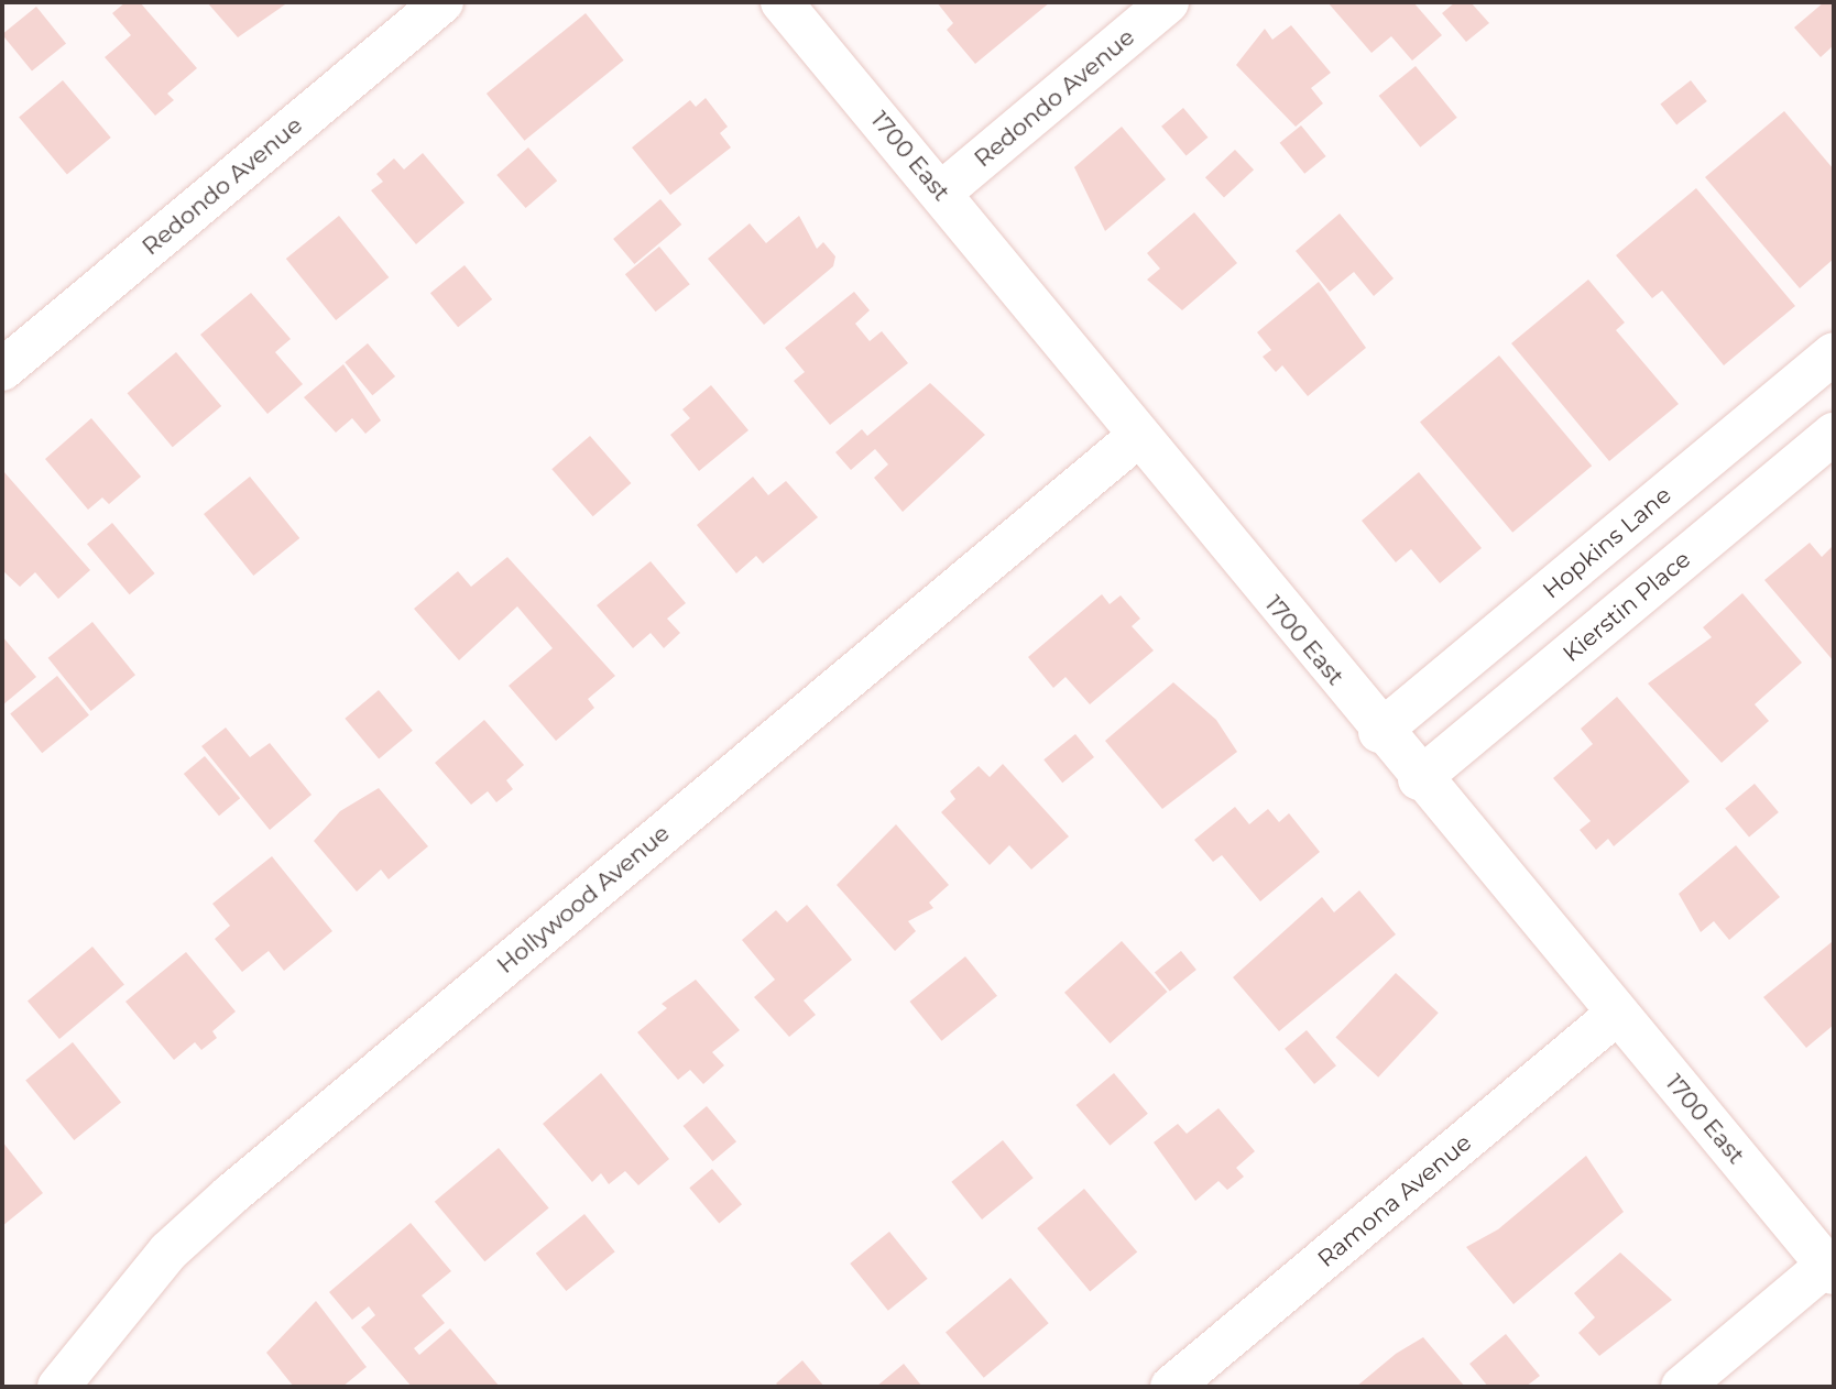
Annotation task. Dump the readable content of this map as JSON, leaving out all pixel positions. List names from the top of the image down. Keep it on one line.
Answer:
{"streets":{"street":["Redondo Avenue","1700 East","Hopkins Lane","Kierstin Place","Hollywood Avenue","Ramona Avenue"]},"crossings":[["Redondo Avenue","1700 East"],["1700 East","Hopkins Lane"],["1700 East","Kierstin Place"],["1700 East","Hollywood Avenue"],["1700 East","Ramona Avenue"]]}
